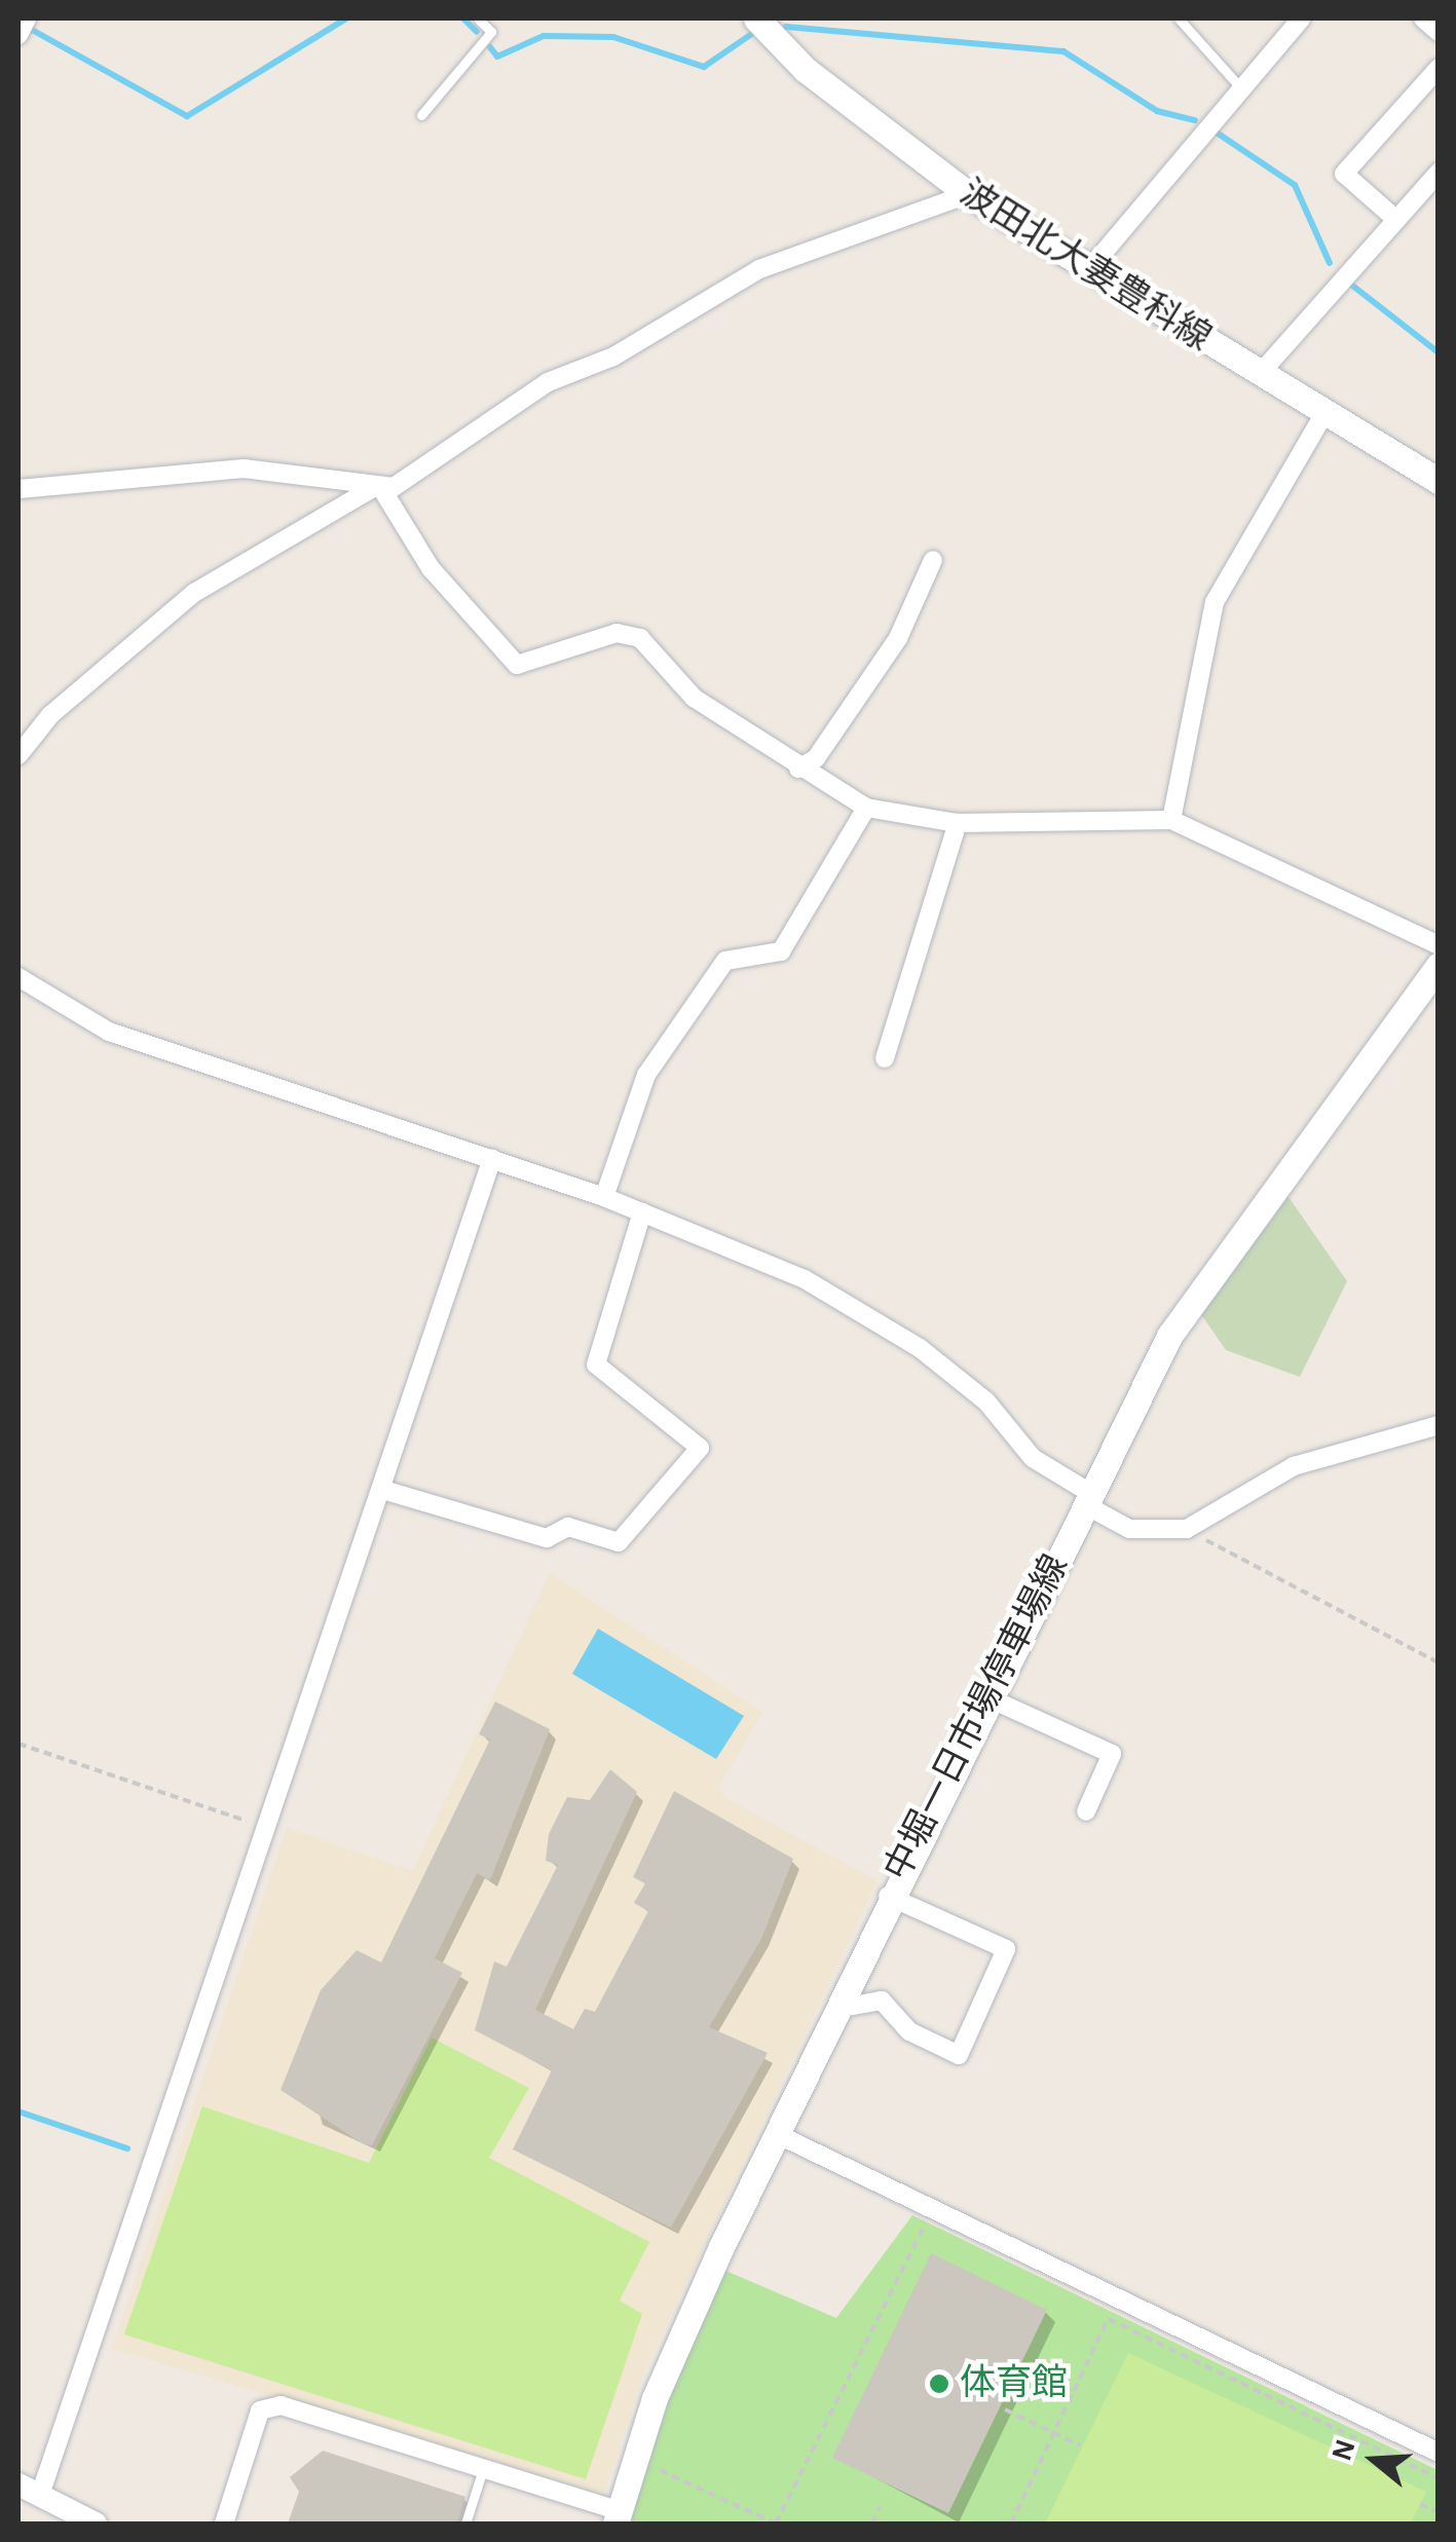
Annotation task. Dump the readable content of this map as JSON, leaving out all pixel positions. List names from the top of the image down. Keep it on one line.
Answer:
{"streets":{"main road":["波田北大妻豊科線","中堀一日市場停車場線"]},"places":["体育館"],"north":"left"}
